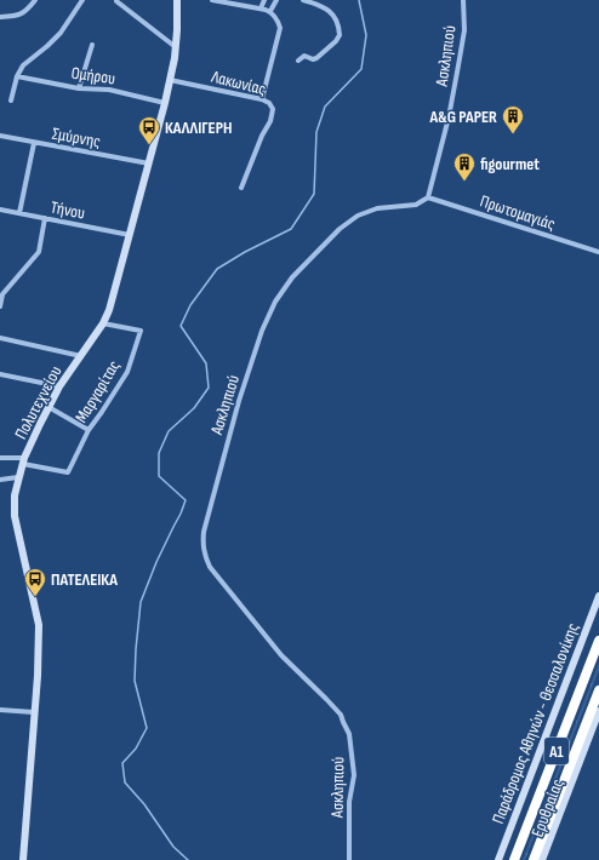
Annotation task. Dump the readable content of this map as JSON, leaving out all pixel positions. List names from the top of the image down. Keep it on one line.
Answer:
{"streets":{"highway":["Α1"],"street":["Ασκληπιού","Ομήρου","Λακωνίας","Σμύρνης","Τήνου","Πρωτομαγιάς","Μαργαρίτας","Πολυτεχνείου","Παράδρομος Αθηνών - Θεσσαλονίκης","Ερυθραίας"]},"crossings":[["Ασκληπιού","Πρωτομαγιάς"],["Ομήρου","Πολυτεχνείου"],["Λακωνίας","Πολυτεχνείου"],["Σμύρνης","Πολυτεχνείου"],["Τήνου","Πολυτεχνείου"],["Μαργαρίτας","Πολυτεχνείου"]],"places":{"building":["A&G PAPER","figourmet"],"bus stop":["ΚΑΛΛΙΓΕΡΗ","ΠΑΤΕΛΕΙΚΑ"]}}
